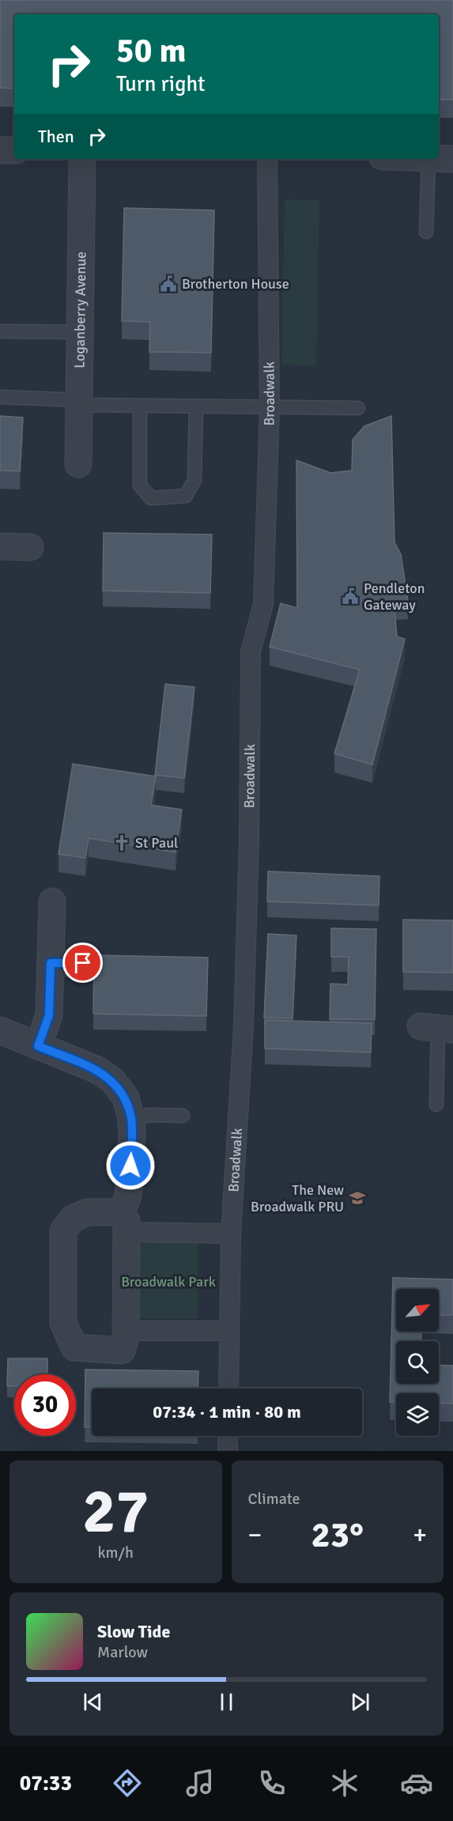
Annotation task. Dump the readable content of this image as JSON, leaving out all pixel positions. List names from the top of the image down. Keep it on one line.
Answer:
{"streets":{"street":["Loganberry Avenue","Broadwalk"]},"parks":["Broadwalk Park"],"places":{"public building":["Brotherton House","Pendleton Gateway"],"church":["St Paul"],"school or university":["The New Broadwalk PRU"]},"north":"top right","page":{"turn":["50 m","Turn right"],"then":"Then","limit":"30","trip":"07:34 · 1 min · 80 m","tile":[["27","km/h"],"Climate"],"heat":["−","23°","+"],"song":["Slow Tide","Marlow"],"tabs":"07:33"}}
